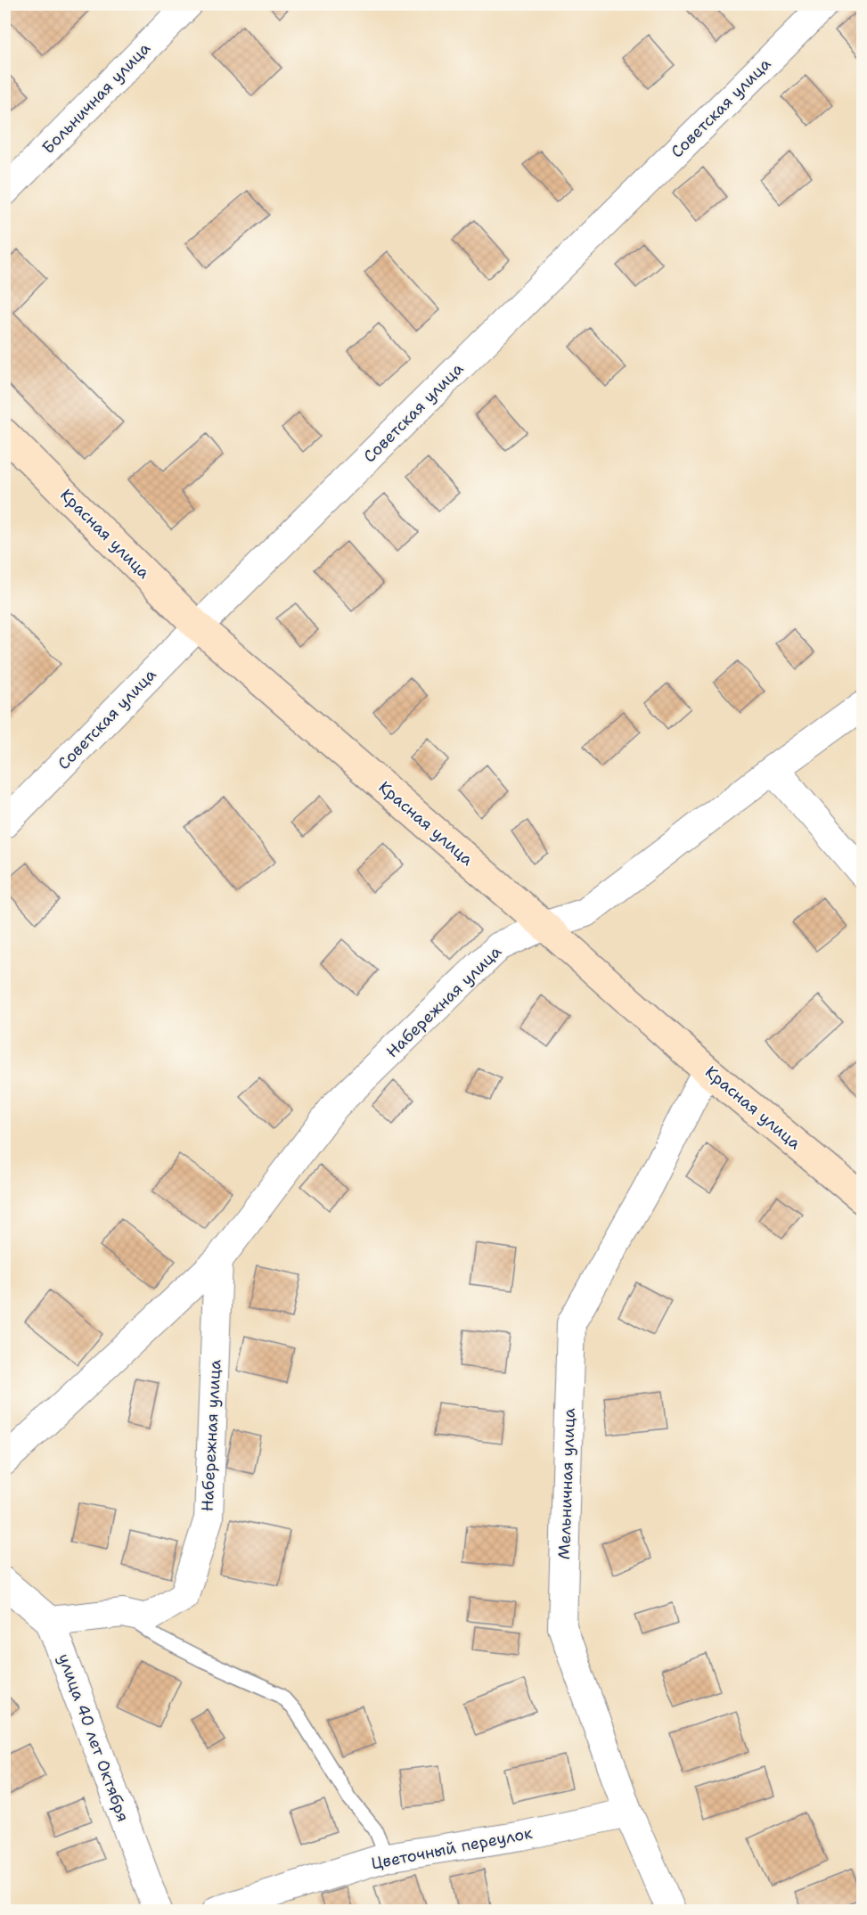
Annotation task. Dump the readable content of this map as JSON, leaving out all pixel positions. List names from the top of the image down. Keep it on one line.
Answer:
{"streets":{"street":["Больничная улица","Советская улица","Красная улица","Набережная улица","Мельничная улица","улица 40 лет Октября","Цветочный переулок"]},"crossings":[["Советская улица","Красная улица"],["Красная улица","Набережная улица"],["Красная улица","Мельничная улица"],["Набережная улица","улица 40 лет Октября"],["Мельничная улица","Цветочный переулок"]]}
